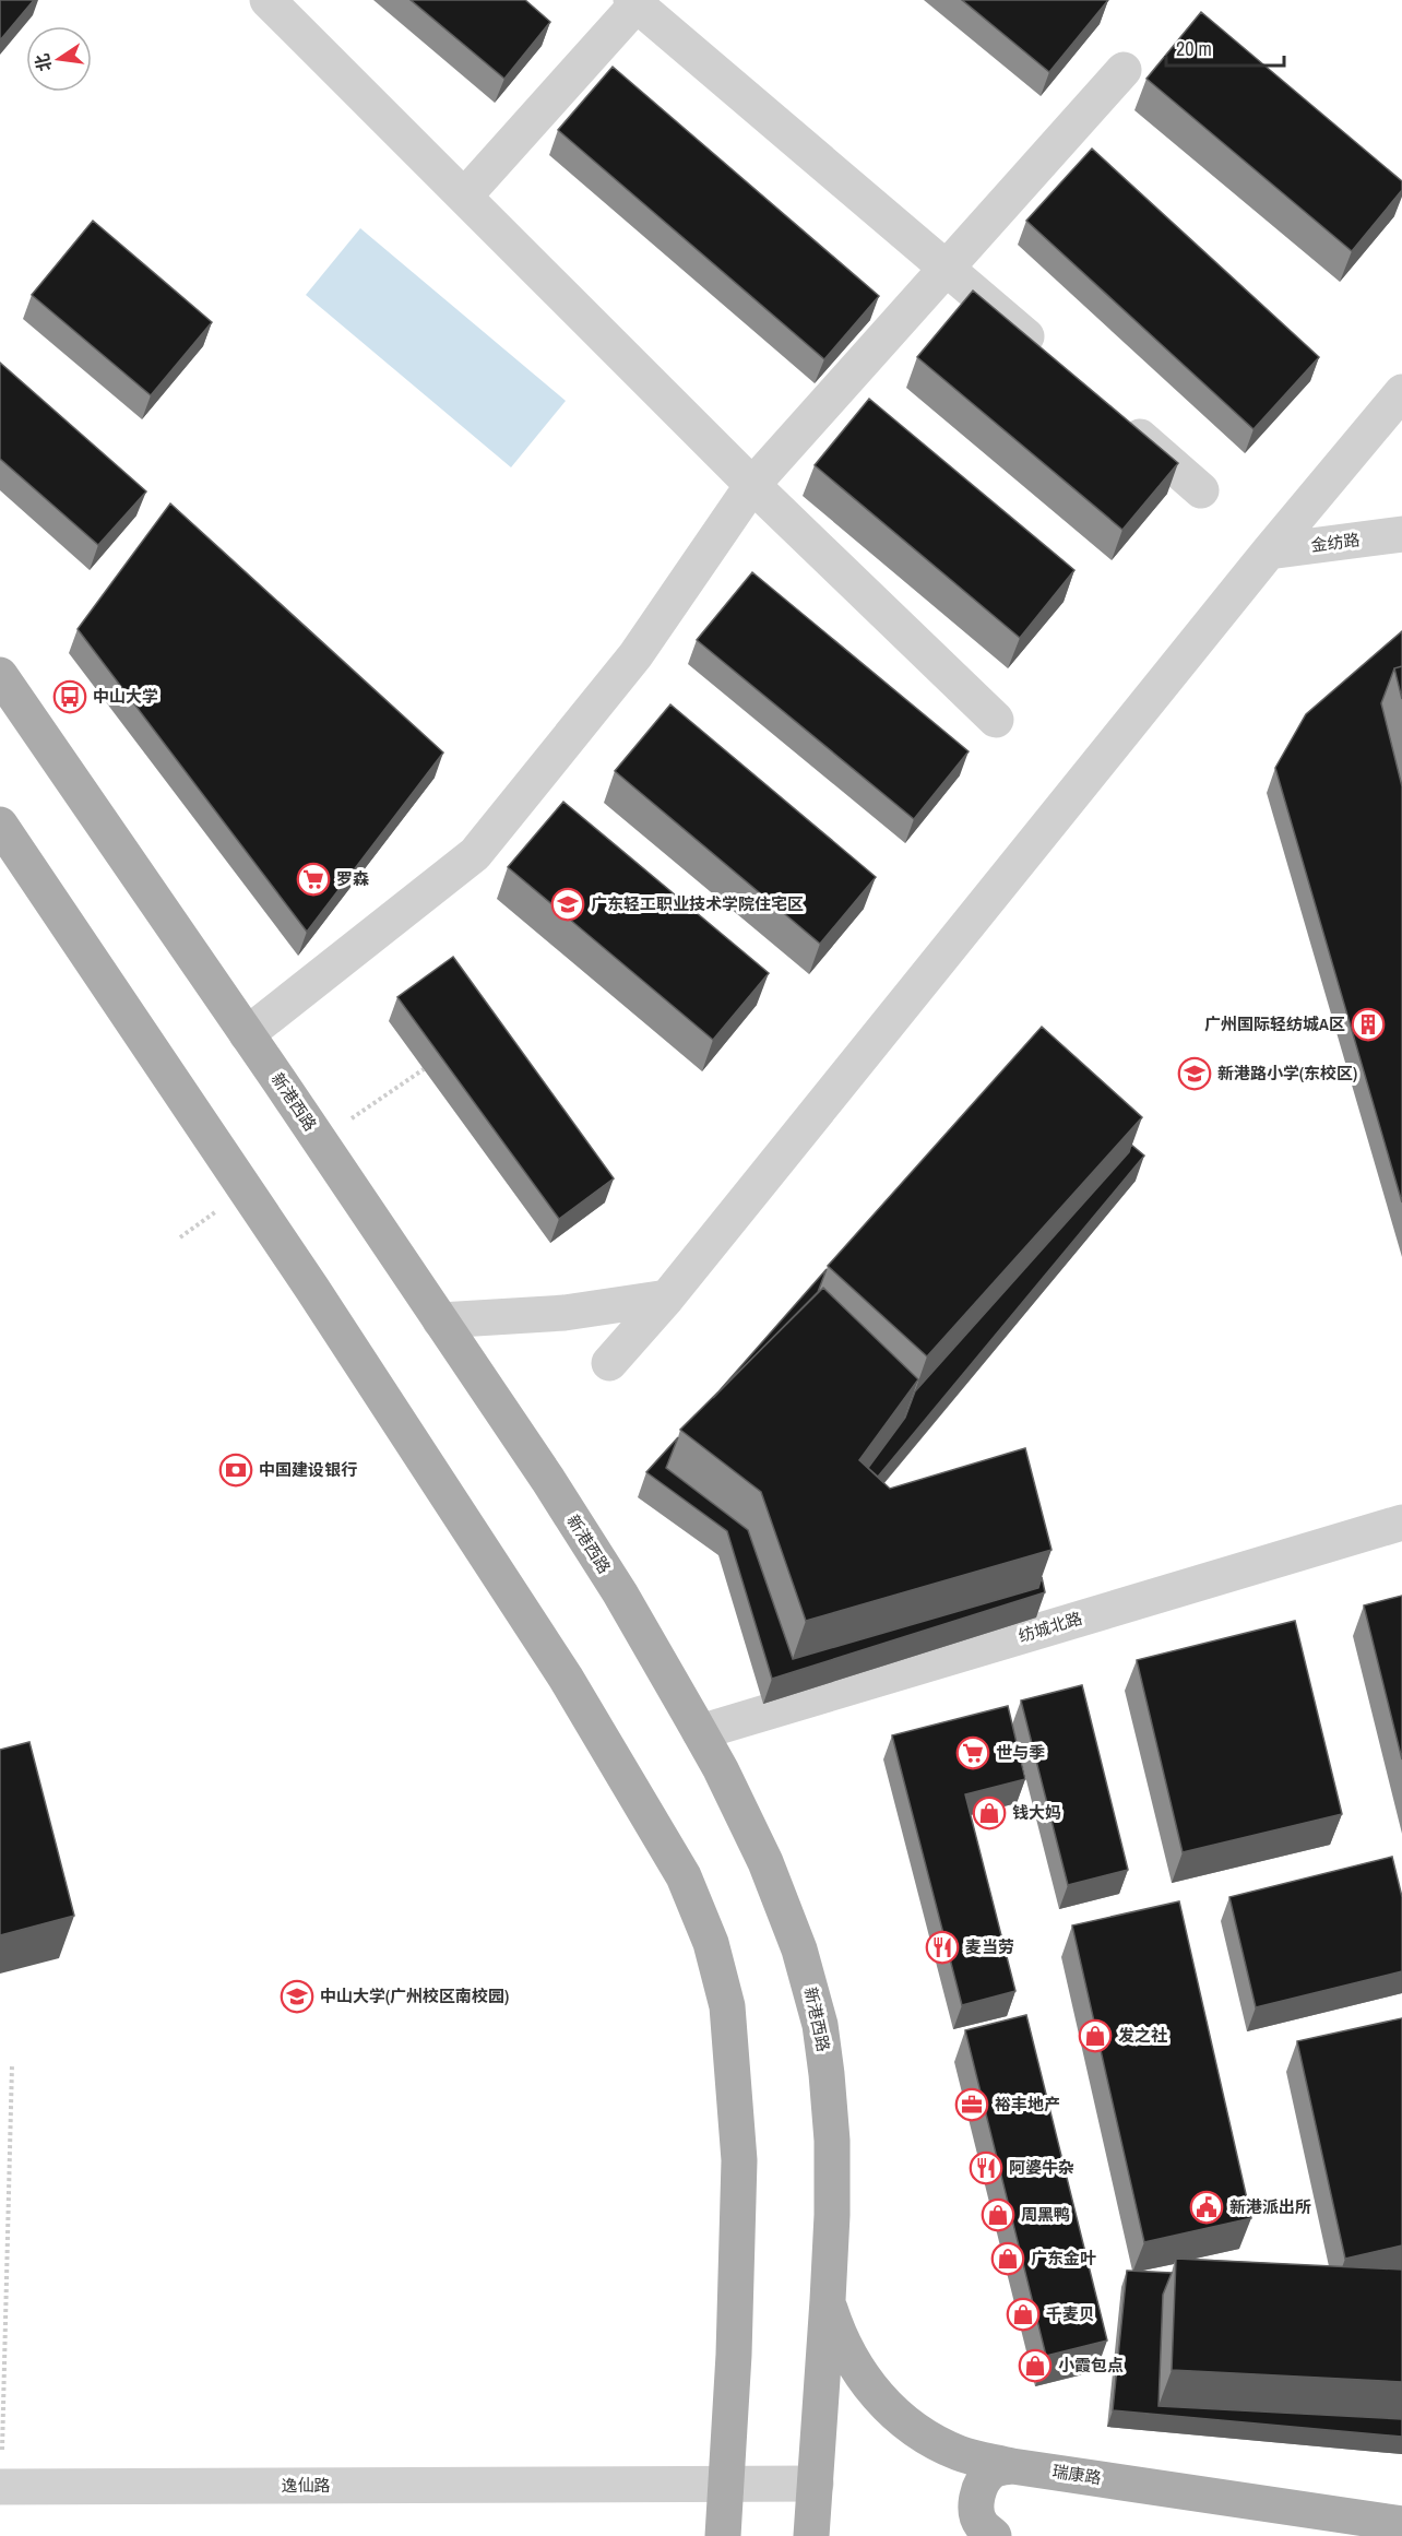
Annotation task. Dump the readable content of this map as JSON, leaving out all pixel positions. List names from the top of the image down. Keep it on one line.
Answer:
{"streets":{"main road":["新港西路","瑞康路"],"street":["金纺路","纺城北路","逸仙路"]},"crossings":[["新港西路","纺城北路"],["新港西路","瑞康路"],["新港西路","逸仙路"]],"places":{"bus stop":["中山大学"],"supermarket":["罗森","世与季"],"school or university":["广东轻工职业技术学院住宅区","新港路小学(东校区)","中山大学(广州校区南校园)"],"building":["广州国际轻纺城A区"],"bank":["中国建设银行"],"shop":["钱大妈","发之社","周黑鸭","广东金叶","千麦贝","小霞包点"],"restaurant":["麦当劳","阿婆牛杂"],"office":["裕丰地产"],"public building":["新港派出所"]},"scale_bar":"20 m","north":"left"}
